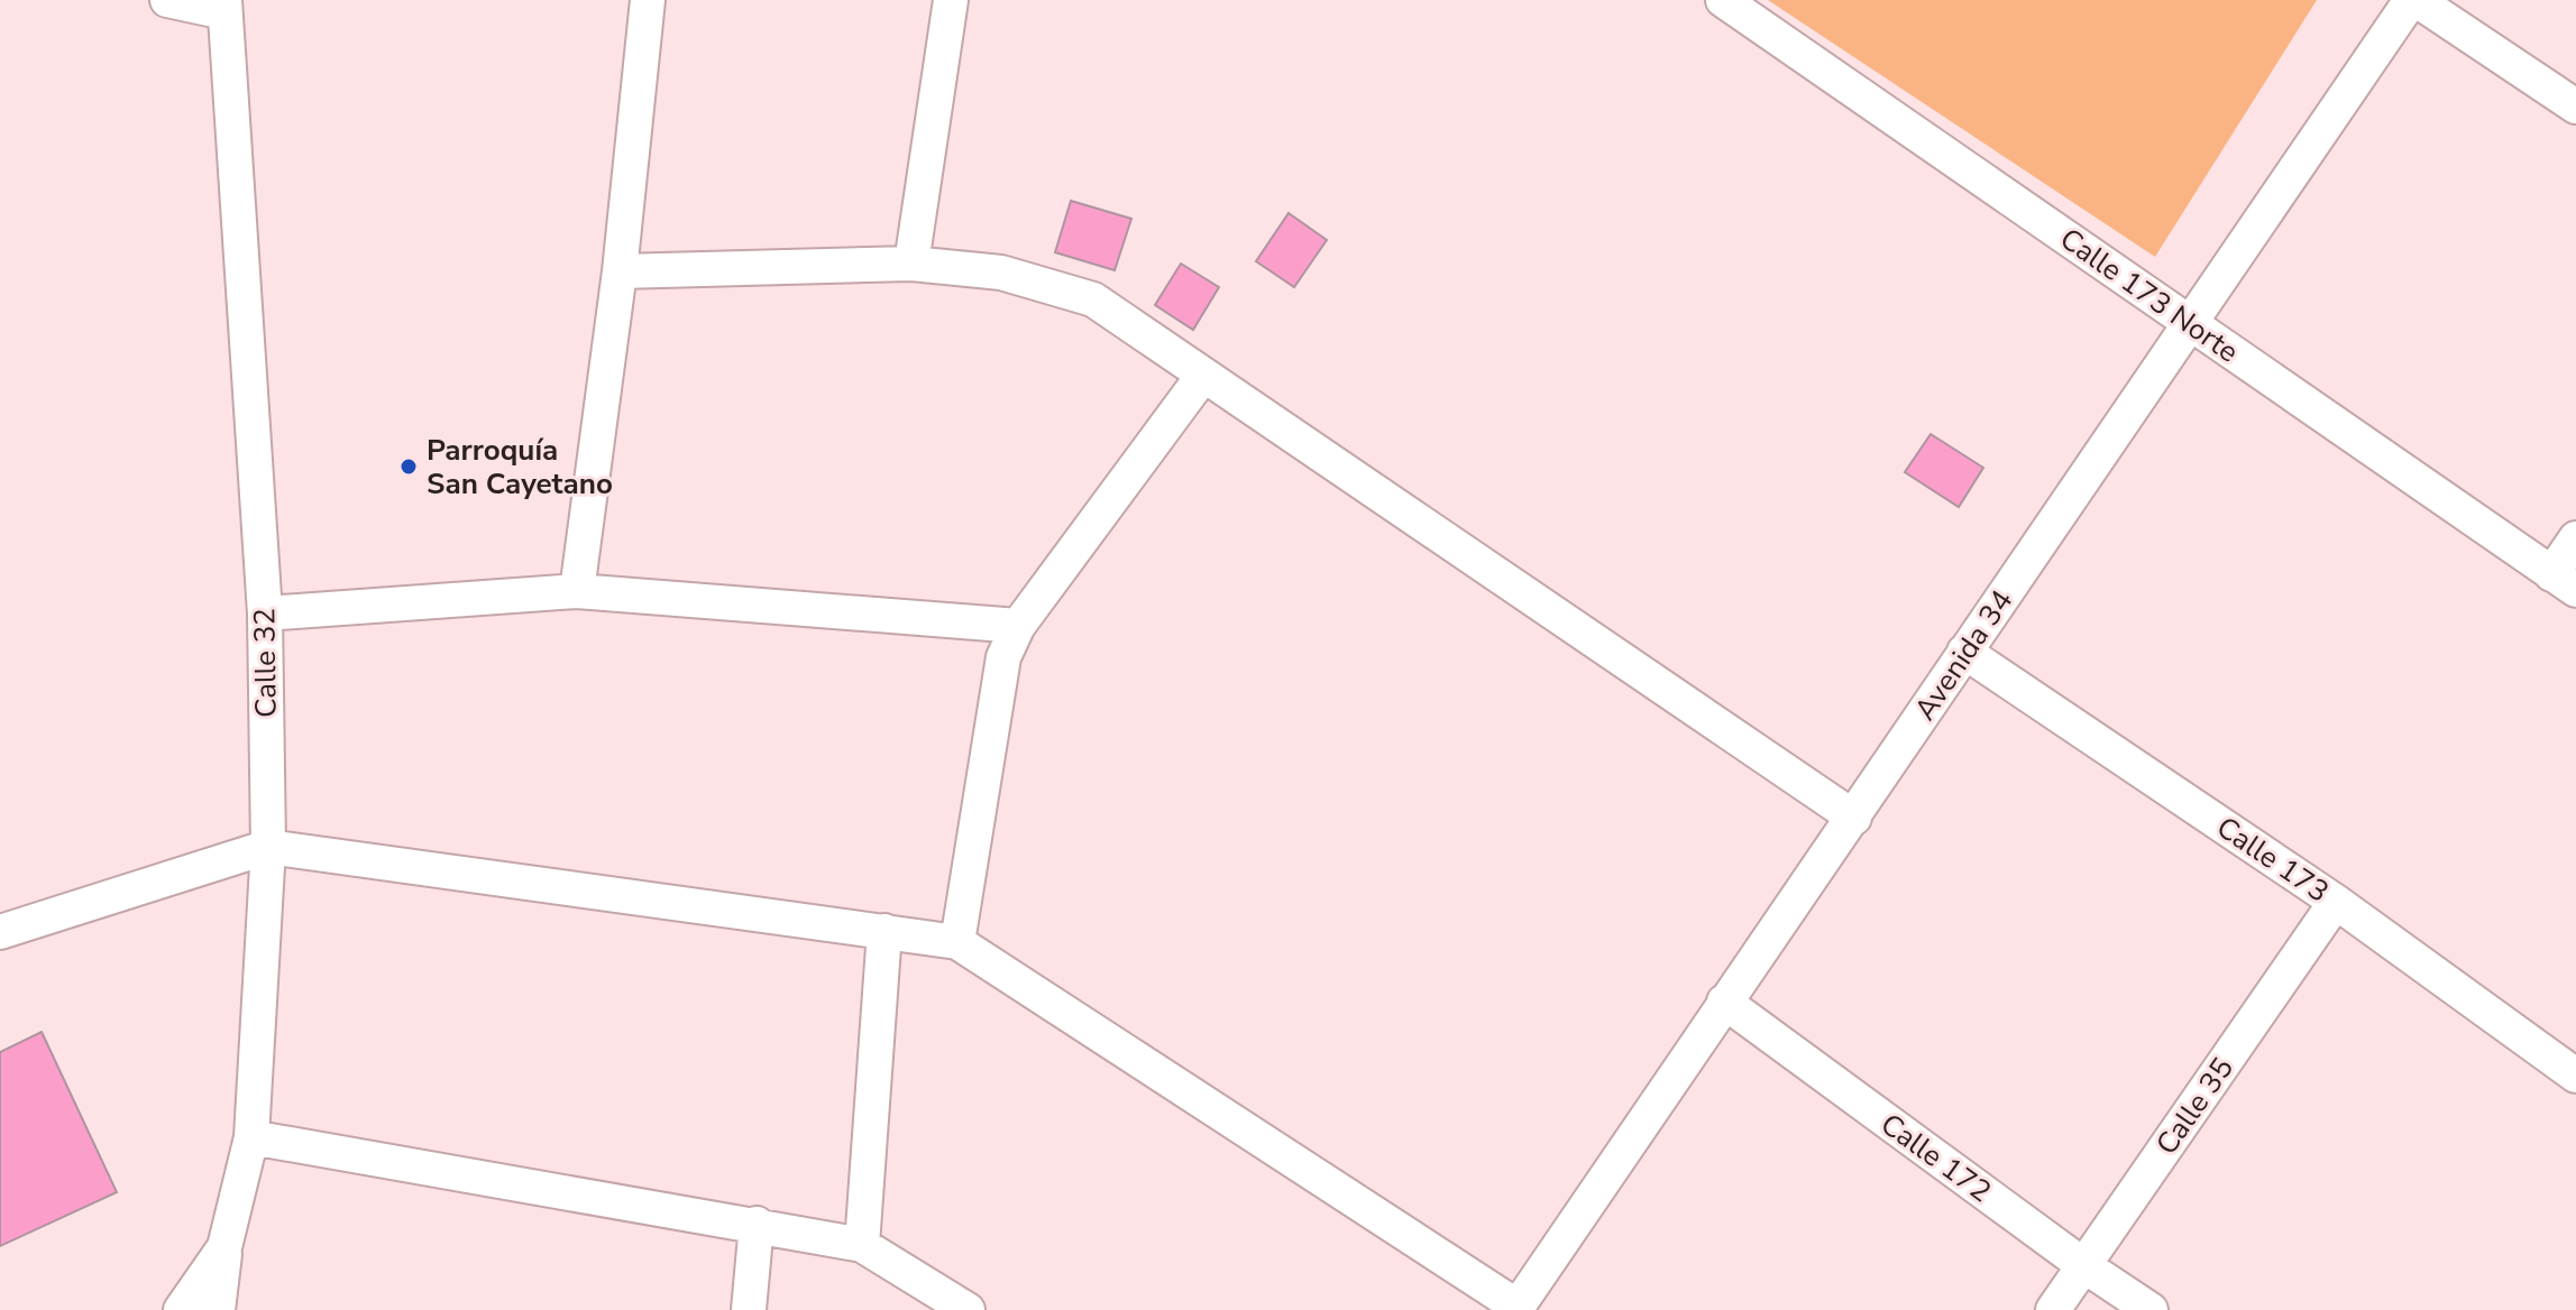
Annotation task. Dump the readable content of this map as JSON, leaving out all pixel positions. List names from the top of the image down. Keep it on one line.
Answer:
{"streets":{"street":["Calle 173 Norte","Avenida 34","Calle 32","Calle 173","Calle 35","Calle 172"]},"crossings":[["Calle 173 Norte","Avenida 34"],["Avenida 34","Calle 173"],["Avenida 34","Calle 172"],["Calle 173","Calle 35"],["Calle 35","Calle 172"]],"places":["Parroquía San Cayetano"]}
